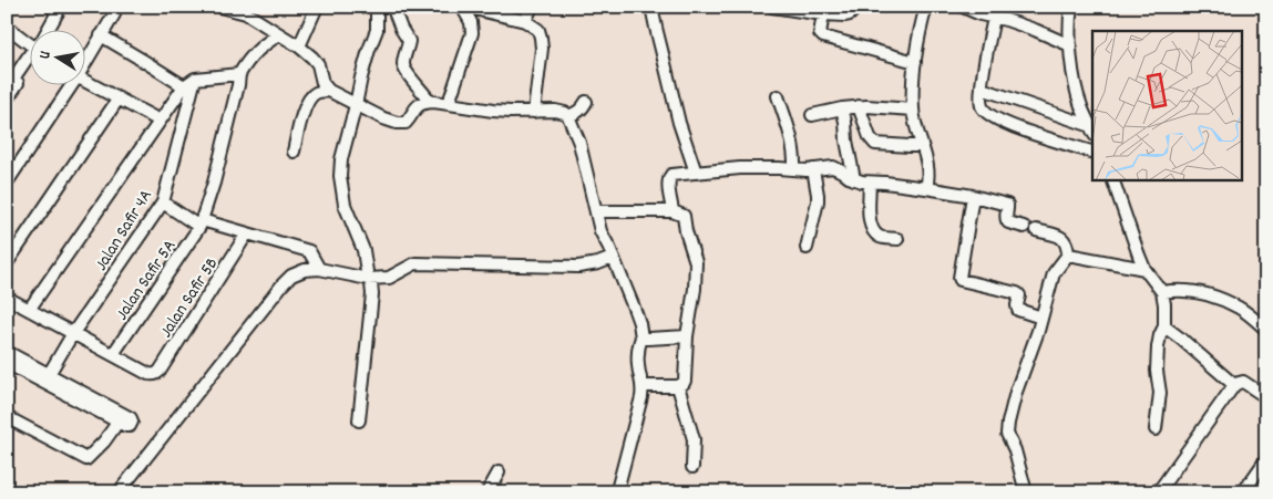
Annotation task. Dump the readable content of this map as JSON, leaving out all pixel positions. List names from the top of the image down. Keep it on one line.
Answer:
{"streets":{"street":["Jalan Safir 4A","Jalan Safir 5A","Jalan Safir 5B"]},"crossings":[["Jalan Safir 5A","Jalan Safir 5B"]],"north":"left"}
